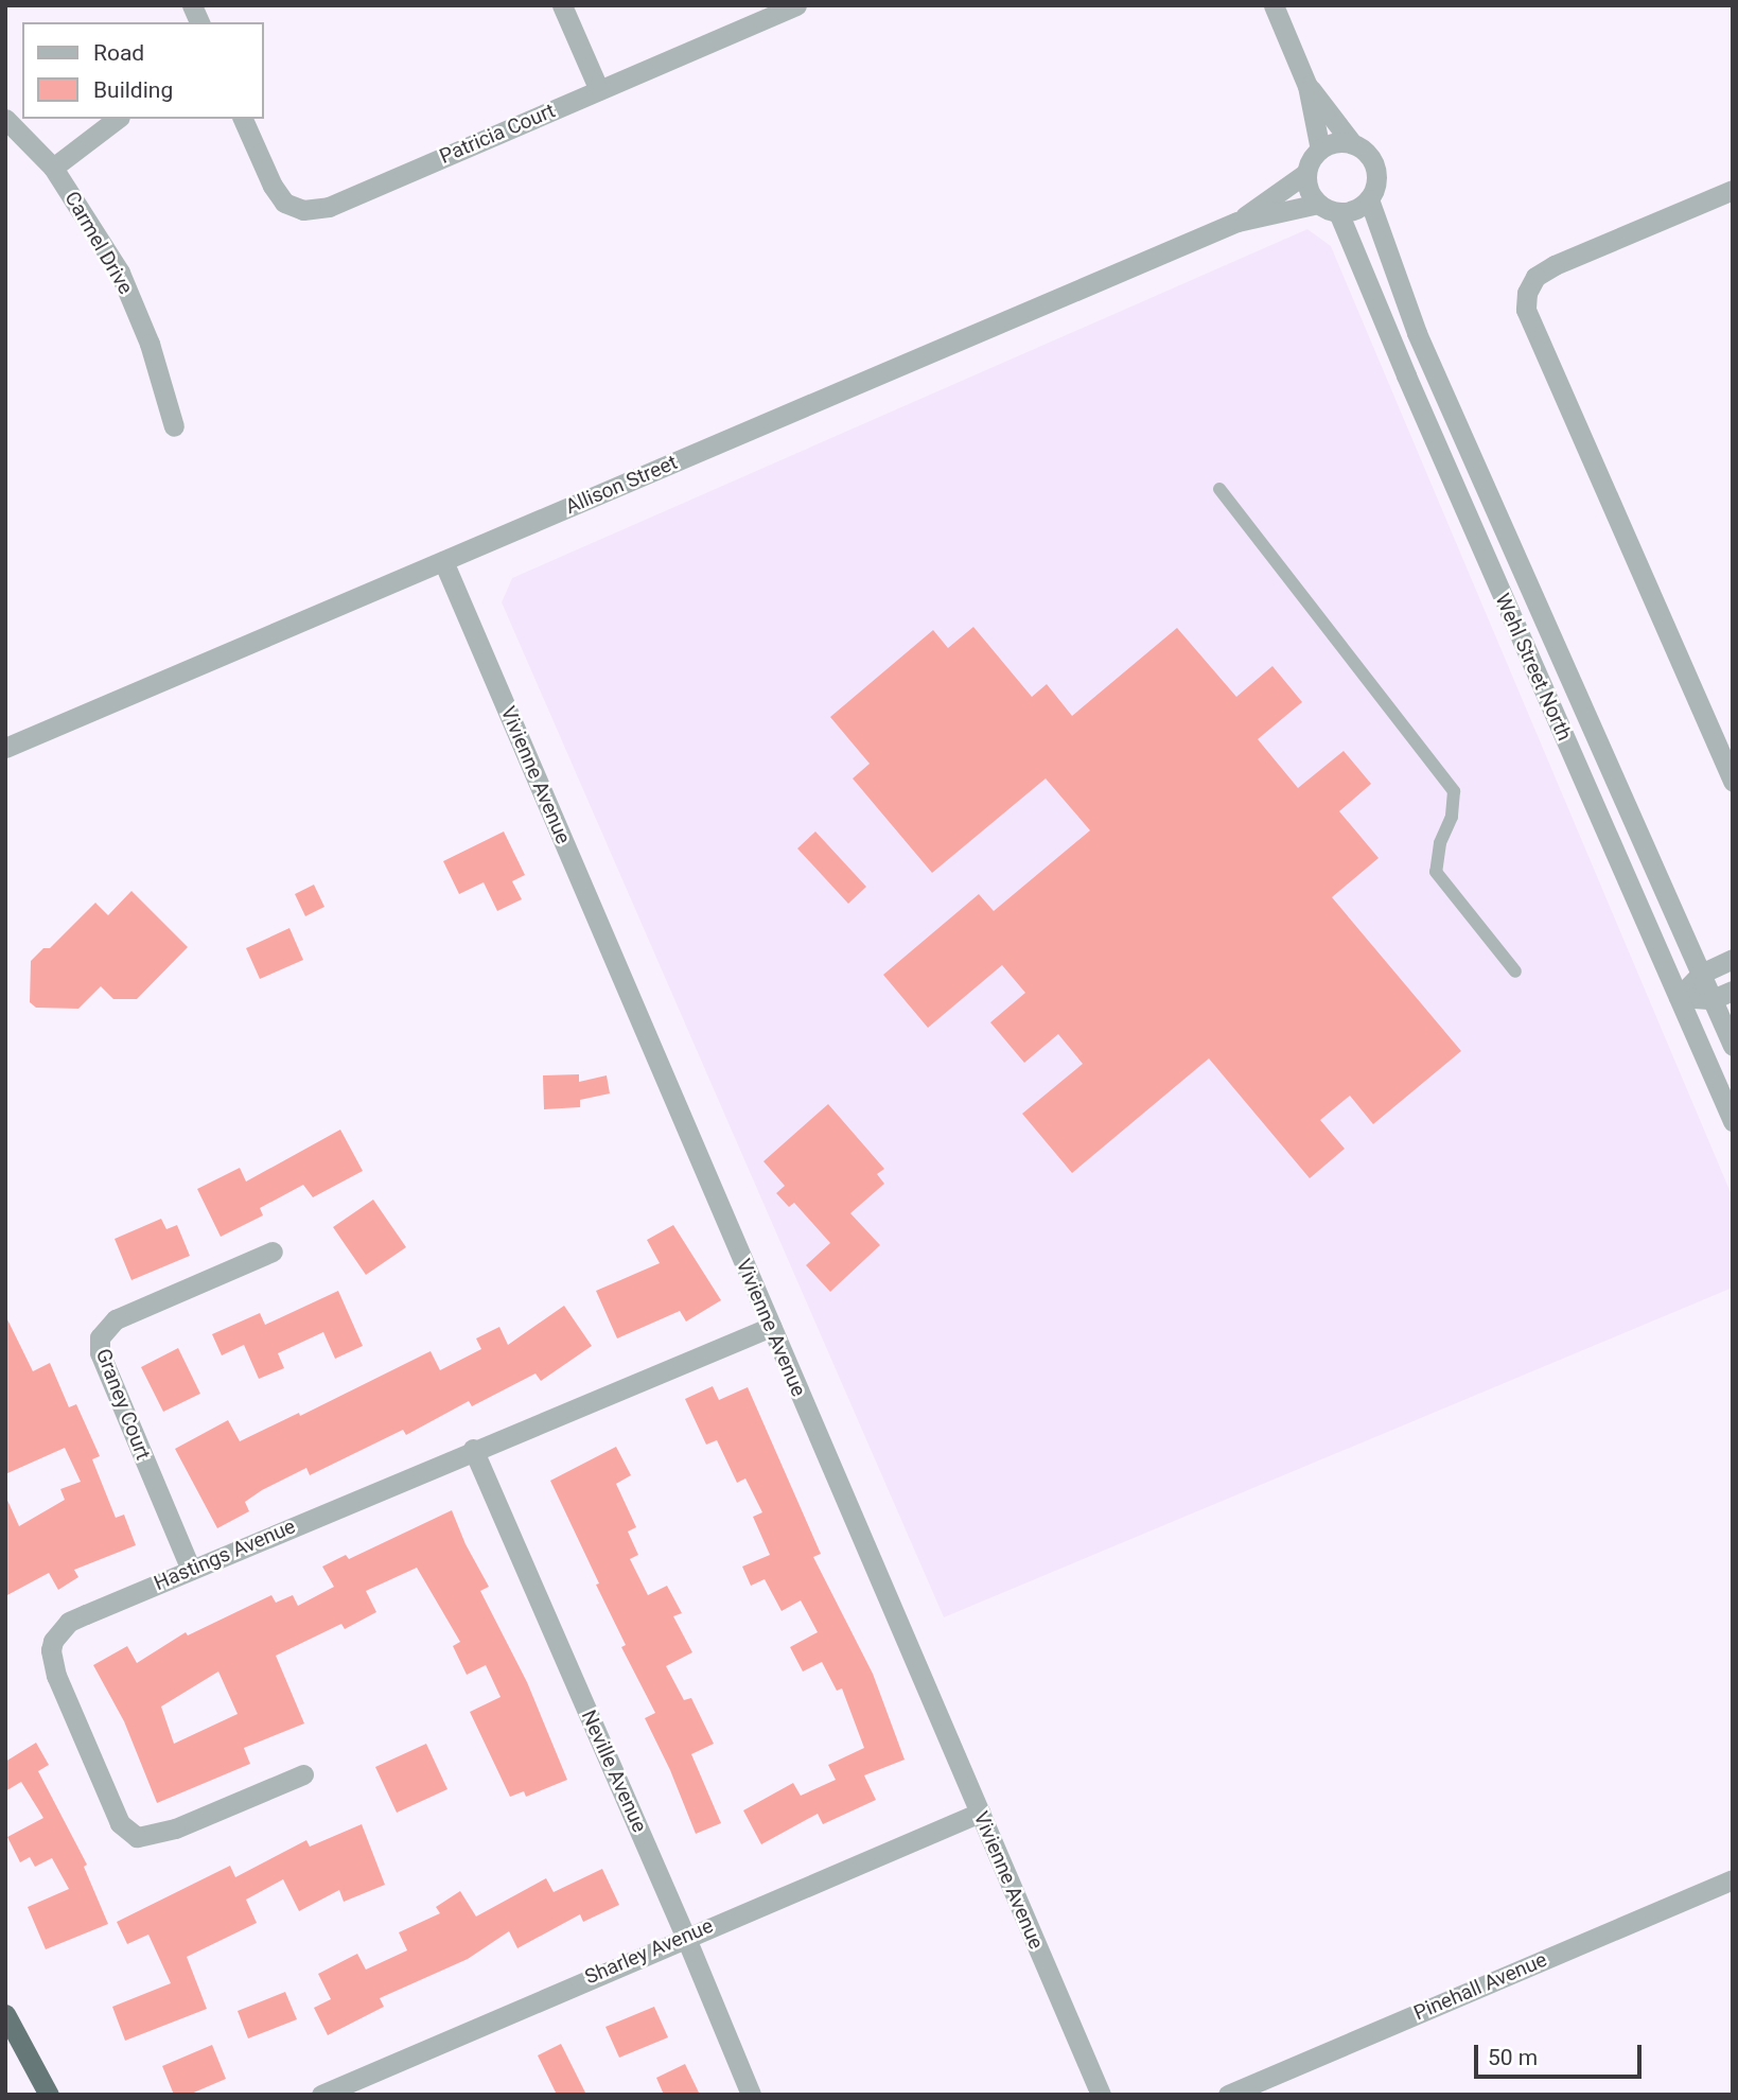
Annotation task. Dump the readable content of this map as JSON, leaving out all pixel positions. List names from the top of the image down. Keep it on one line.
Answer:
{"streets":{"street":["Patricia Court","Carmel Drive","Allison Street","Wehl Street North","Vivienne Avenue","Graney Court","Hastings Avenue","Neville Avenue","Sharley Avenue","Pinehall Avenue"]},"crossings":[["Allison Street","Wehl Street North"],["Allison Street","Vivienne Avenue"],["Vivienne Avenue","Hastings Avenue"],["Vivienne Avenue","Sharley Avenue"],["Graney Court","Hastings Avenue"],["Hastings Avenue","Neville Avenue"],["Neville Avenue","Sharley Avenue"]],"legend":["Road","Building"],"scale_bar":"50 m"}
